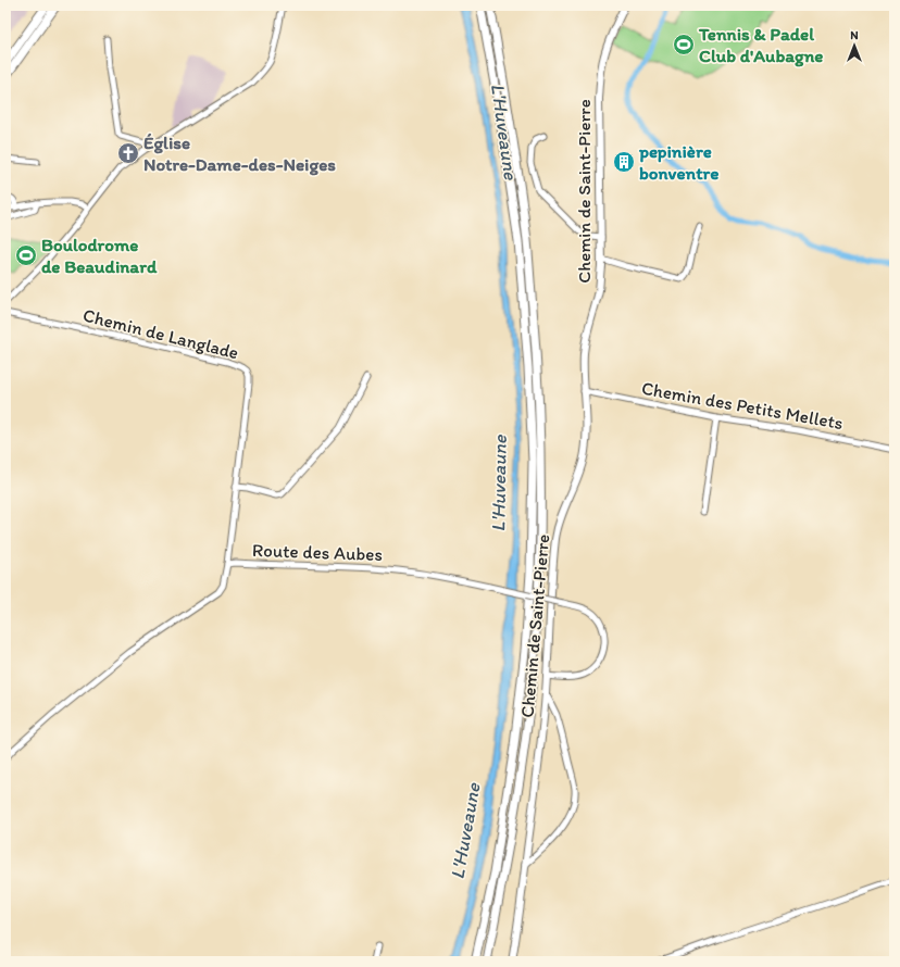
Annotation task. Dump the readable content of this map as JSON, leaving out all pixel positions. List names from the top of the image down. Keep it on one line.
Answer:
{"streets":{"main road":["Chemin de Saint-Pierre"],"street":["Chemin de Langlade","Chemin des Petits Mellets","Route des Aubes"]},"crossings":[["Chemin de Saint-Pierre","Chemin des Petits Mellets"],["Chemin de Saint-Pierre","Route des Aubes"],["Chemin de Langlade","Route des Aubes"]],"water":["L'Huveaune"],"places":{"sports":["Tennis & Padel Club d'Aubagne","Boulodrome de Beaudinard"],"church":["Église Notre-Dame-des-Neiges"],"building":["pepinière bonventre"]},"north":"top"}
